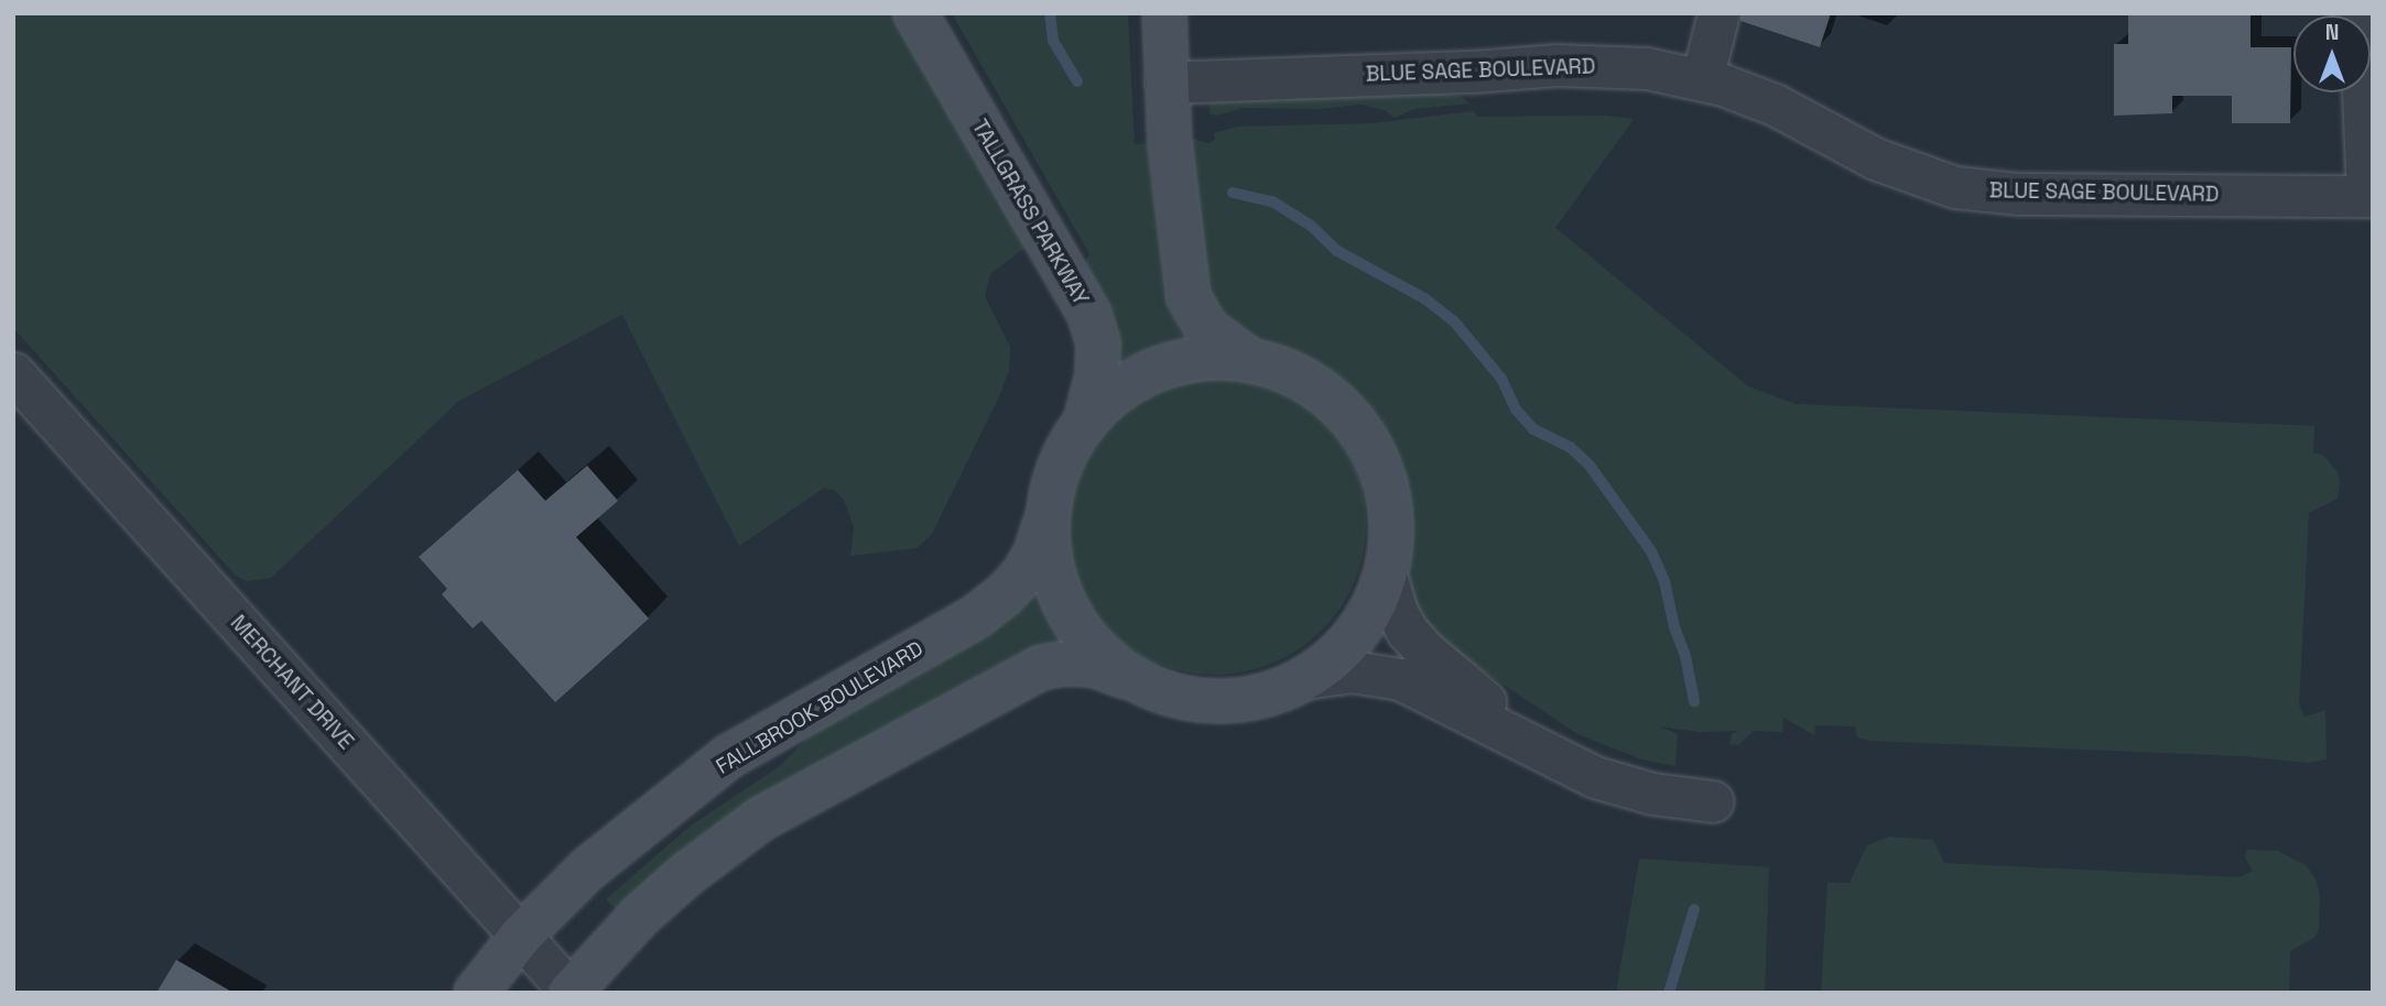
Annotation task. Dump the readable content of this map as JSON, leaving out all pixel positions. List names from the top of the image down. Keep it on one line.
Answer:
{"streets":{"street":["BLUE SAGE BOULEVARD","TALLGRASS PARKWAY","MERCHANT DRIVE","FALLBROOK BOULEVARD"]},"crossings":[["MERCHANT DRIVE","FALLBROOK BOULEVARD"]],"north":"top"}
